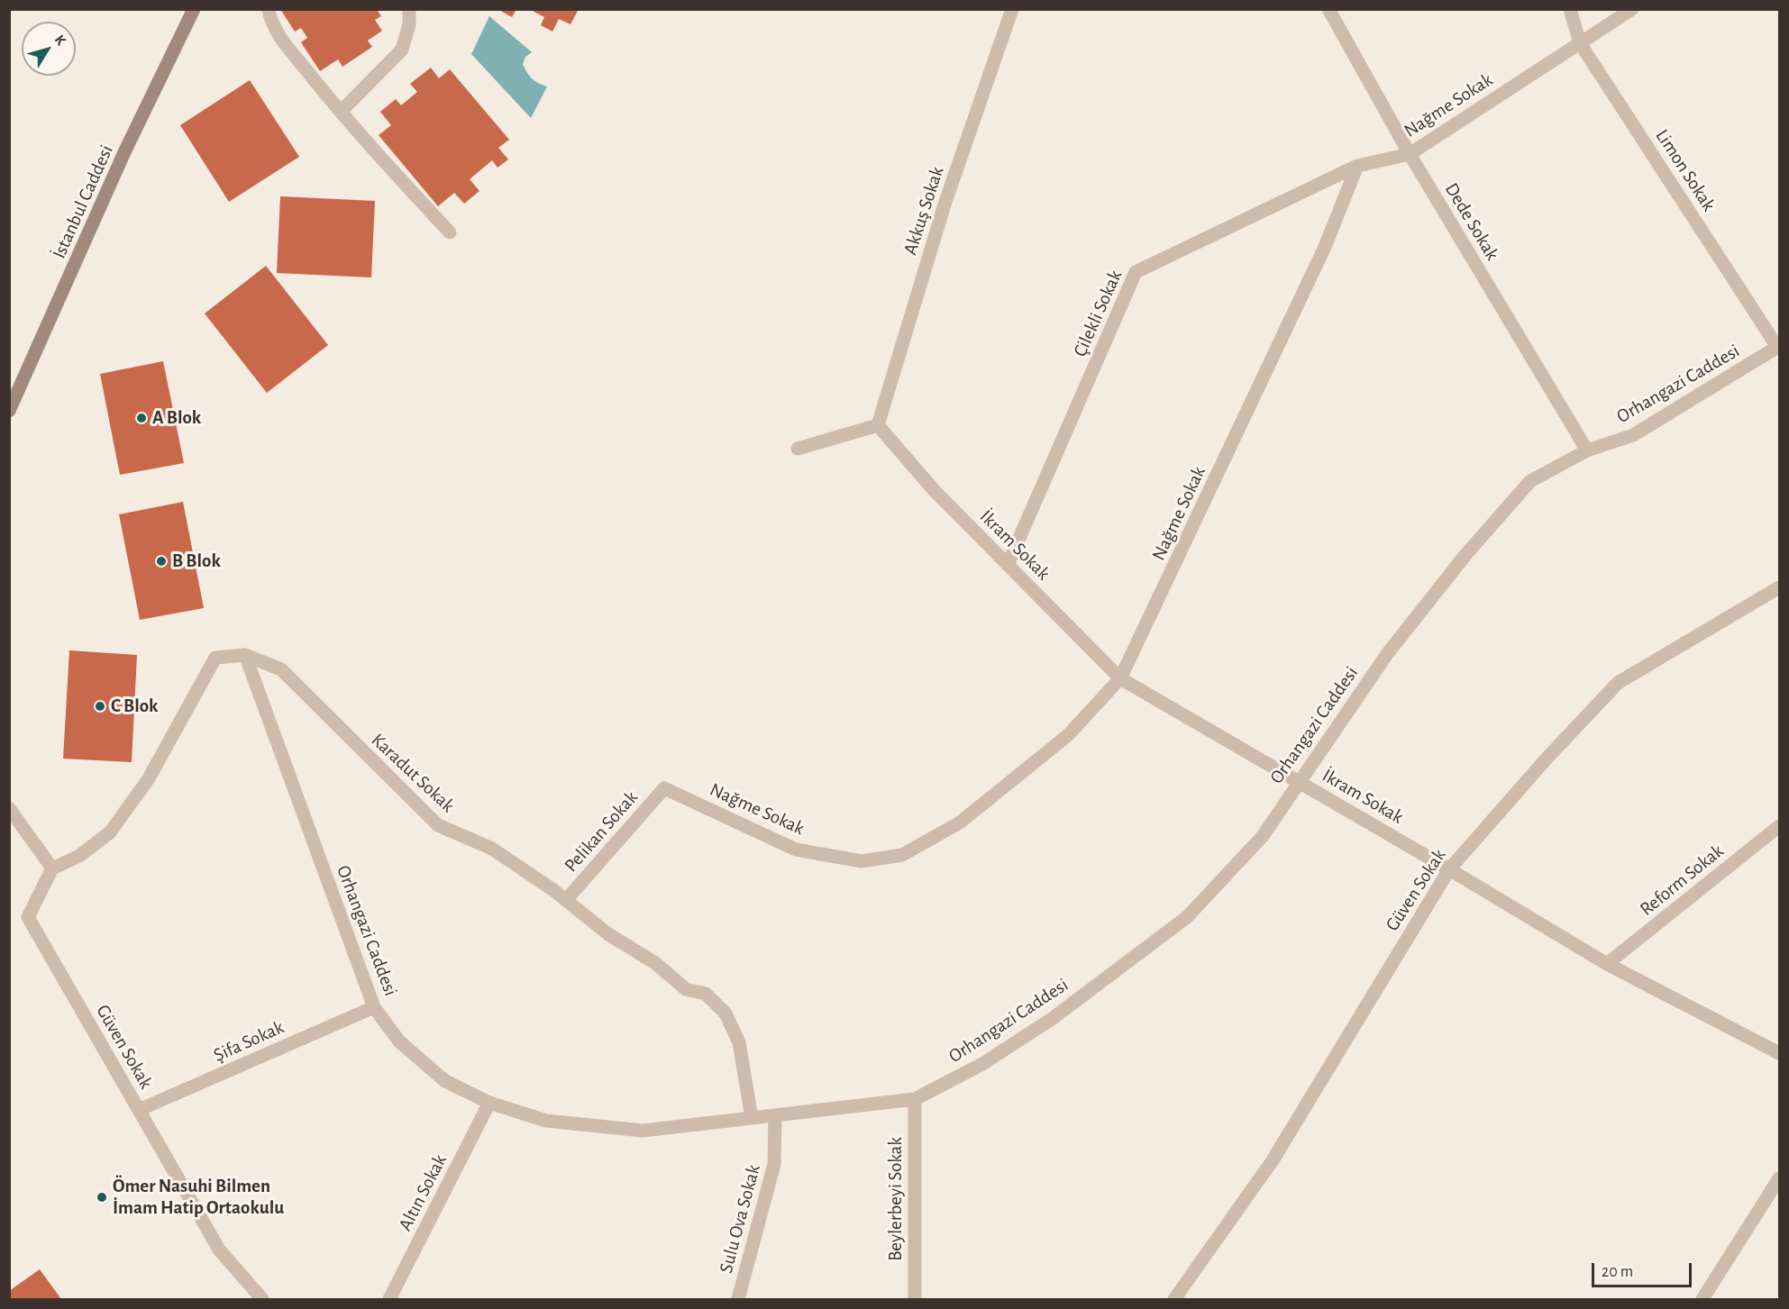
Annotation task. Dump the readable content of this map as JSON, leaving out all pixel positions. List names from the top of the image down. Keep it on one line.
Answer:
{"streets":{"street":["Nağme Sokak","Limon Sokak","İstanbul Caddesi","Akkuş Sokak","Dede Sokak","Çilekli Sokak","Orhangazi Caddesi","İkram Sokak","Karadut Sokak","Pelikan Sokak","Reform Sokak","Güven Sokak","Şifa Sokak","Altın Sokak","Beylerbeyi Sokak","Sulu Ova Sokak"]},"crossings":[["Nağme Sokak","Limon Sokak"],["Nağme Sokak","Dede Sokak"],["Nağme Sokak","Çilekli Sokak"],["Nağme Sokak","İkram Sokak"],["Nağme Sokak","Pelikan Sokak"],["Limon Sokak","Orhangazi Caddesi"],["Akkuş Sokak","İkram Sokak"],["Dede Sokak","Orhangazi Caddesi"],["Çilekli Sokak","İkram Sokak"],["Orhangazi Caddesi","İkram Sokak"],["Orhangazi Caddesi","Karadut Sokak"],["Orhangazi Caddesi","Şifa Sokak"],["Orhangazi Caddesi","Altın Sokak"],["Orhangazi Caddesi","Beylerbeyi Sokak"],["Orhangazi Caddesi","Sulu Ova Sokak"],["İkram Sokak","Reform Sokak"],["İkram Sokak","Güven Sokak"],["Karadut Sokak","Pelikan Sokak"],["Karadut Sokak","Güven Sokak"],["Güven Sokak","Şifa Sokak"]],"places":["A Blok","B Blok","C Blok","Ömer Nasuhi Bilmen İmam Hatip Ortaokulu"],"scale_bar":"20 m","north":"top right"}
